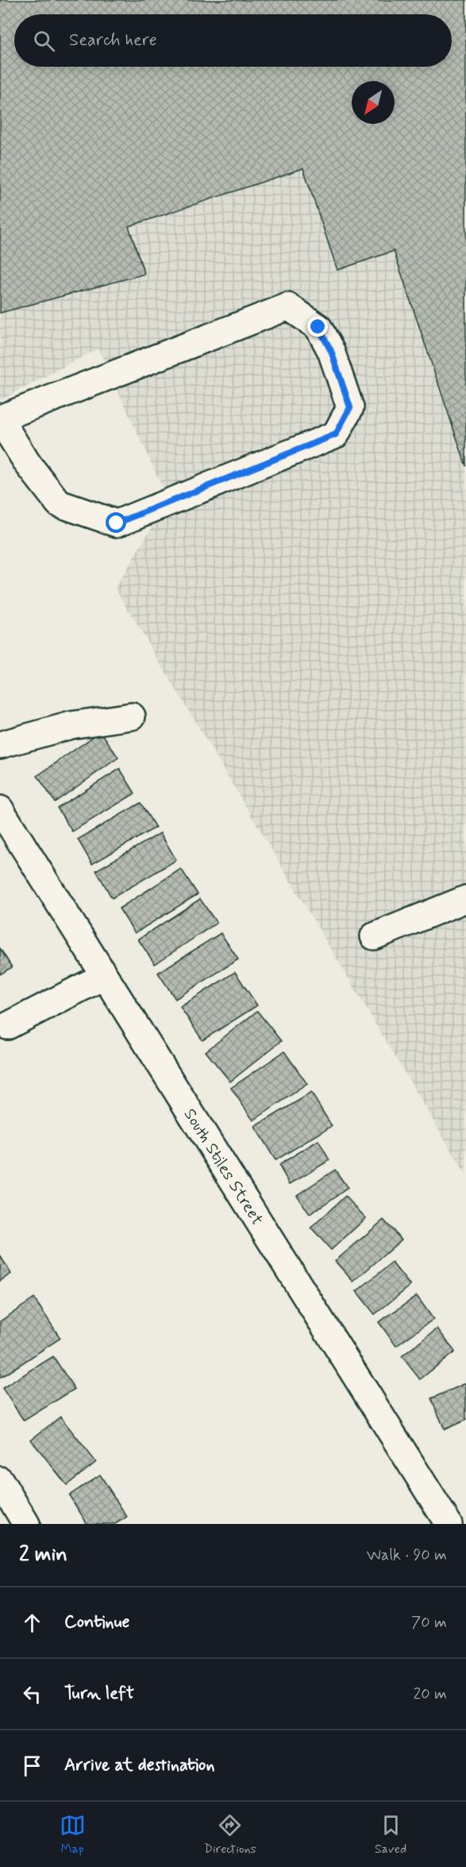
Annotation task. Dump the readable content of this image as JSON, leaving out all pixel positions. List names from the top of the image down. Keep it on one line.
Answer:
{"streets":{"main road":["South Stiles Street"]},"north":"bottom left","page":{"search":"Search here","heading":["2 min","Walk · 90 m"],"list":[["Continue","70 m"],["Turn left","20 m"],"Arrive at destination"],"nav":["Map","Directions","Saved"]}}
